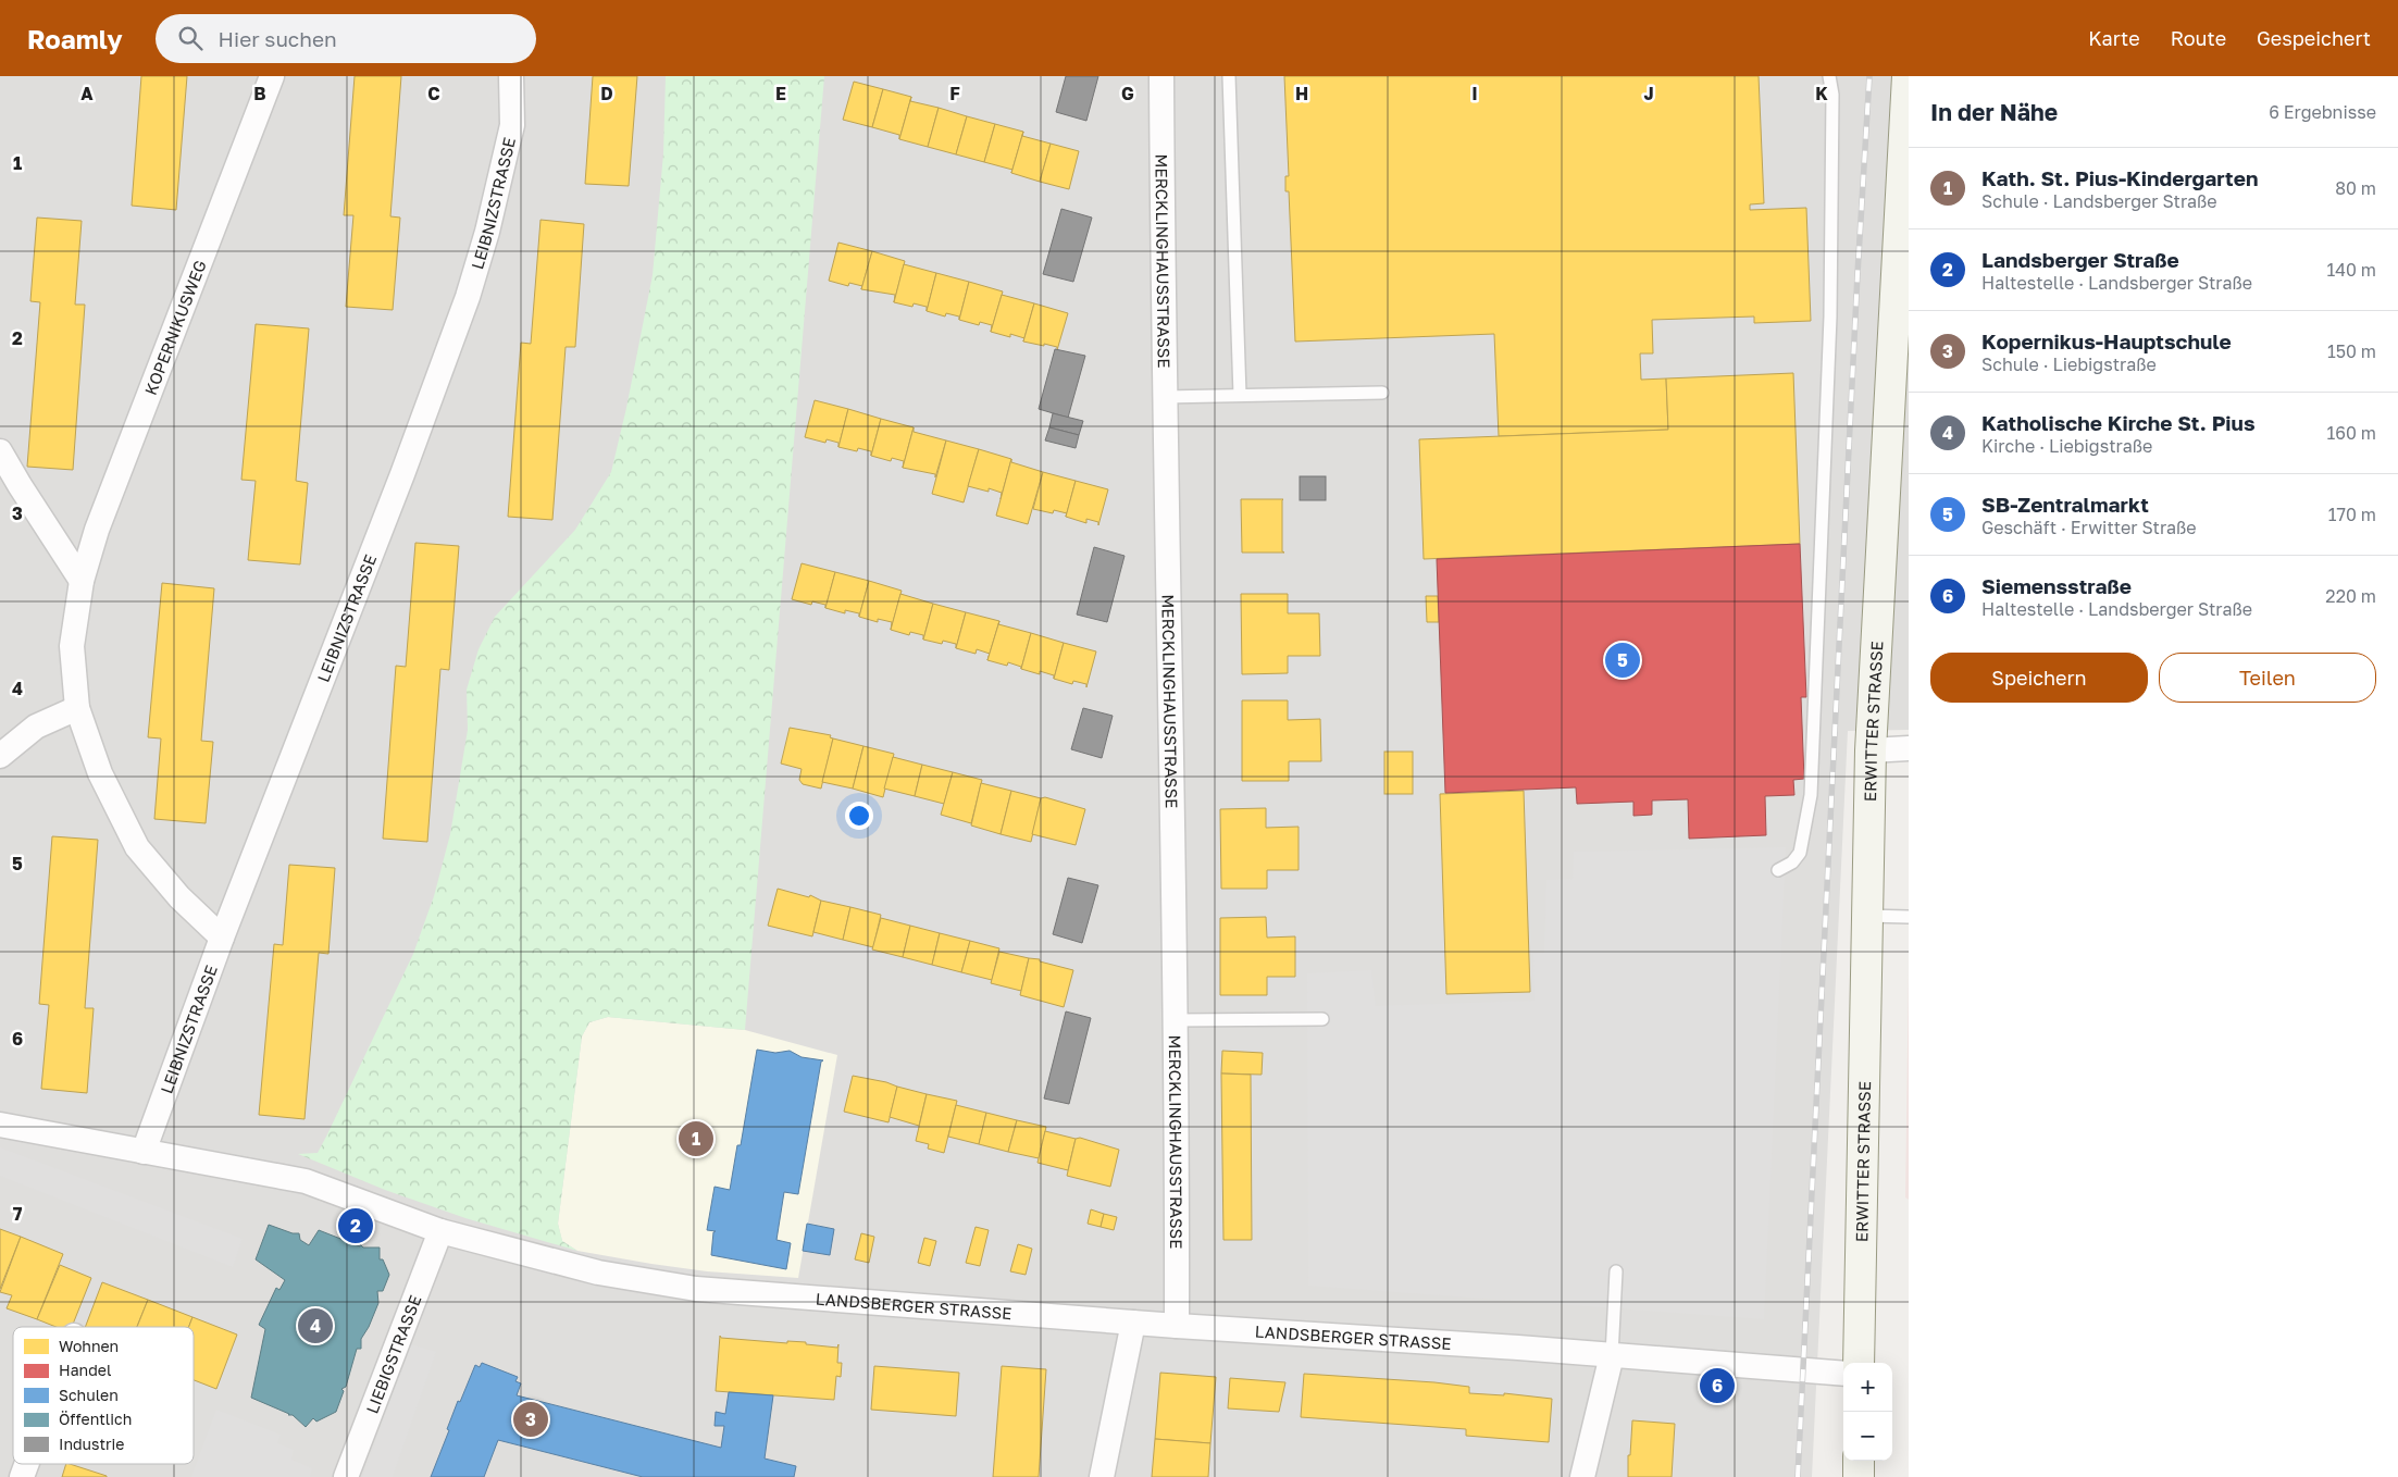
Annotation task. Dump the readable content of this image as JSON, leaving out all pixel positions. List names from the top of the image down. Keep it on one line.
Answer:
{"streets":{"main road":["ERWITTER STRASSE"],"street":["LEIBNIZSTRASSE","MERCKLINGHAUSSTRASSE","KOPERNIKUSWEG","LANDSBERGER STRASSE","LIEBIGSTRASSE"]},"crossings":[["LEIBNIZSTRASSE","KOPERNIKUSWEG"],["LEIBNIZSTRASSE","LANDSBERGER STRASSE"],["MERCKLINGHAUSSTRASSE","LANDSBERGER STRASSE"],["LANDSBERGER STRASSE","LIEBIGSTRASSE"]],"legend":["Wohnen","Handel","Schulen","Öffentlich","Industrie"],"page":{"header":"Roamly","search":"Hier suchen","nav":["Karte","Route","Gespeichert"],"heading":["In der Nähe","6 Ergebnisse"],"list":[{"mark":"1","name":"Kath. St. Pius-Kindergarten","note":"Schule · Landsberger Straße","value":"80 m"},{"mark":"2","name":"Landsberger Straße","note":"Haltestelle · Landsberger Straße","value":"140 m"},{"mark":"3","name":"Kopernikus-Hauptschule","note":"Schule · Liebigstraße","value":"150 m"},{"mark":"4","name":"Katholische Kirche St. Pius","note":"Kirche · Liebigstraße","value":"160 m"},{"mark":"5","name":"SB-Zentralmarkt","note":"Geschäft · Erwitter Straße","value":"170 m"},{"mark":"6","name":"Siemensstraße","note":"Haltestelle · Landsberger Straße","value":"220 m"}],"buttons":["Speichern","Teilen"],"pins":["5","1","2","4","6","3"],"map_buttons":["+","−"]},"grid":{"columns":["A","B","C","D","E","F","G","H","I","J","K"],"rows":["1","2","3","4","5","6","7"]}}
